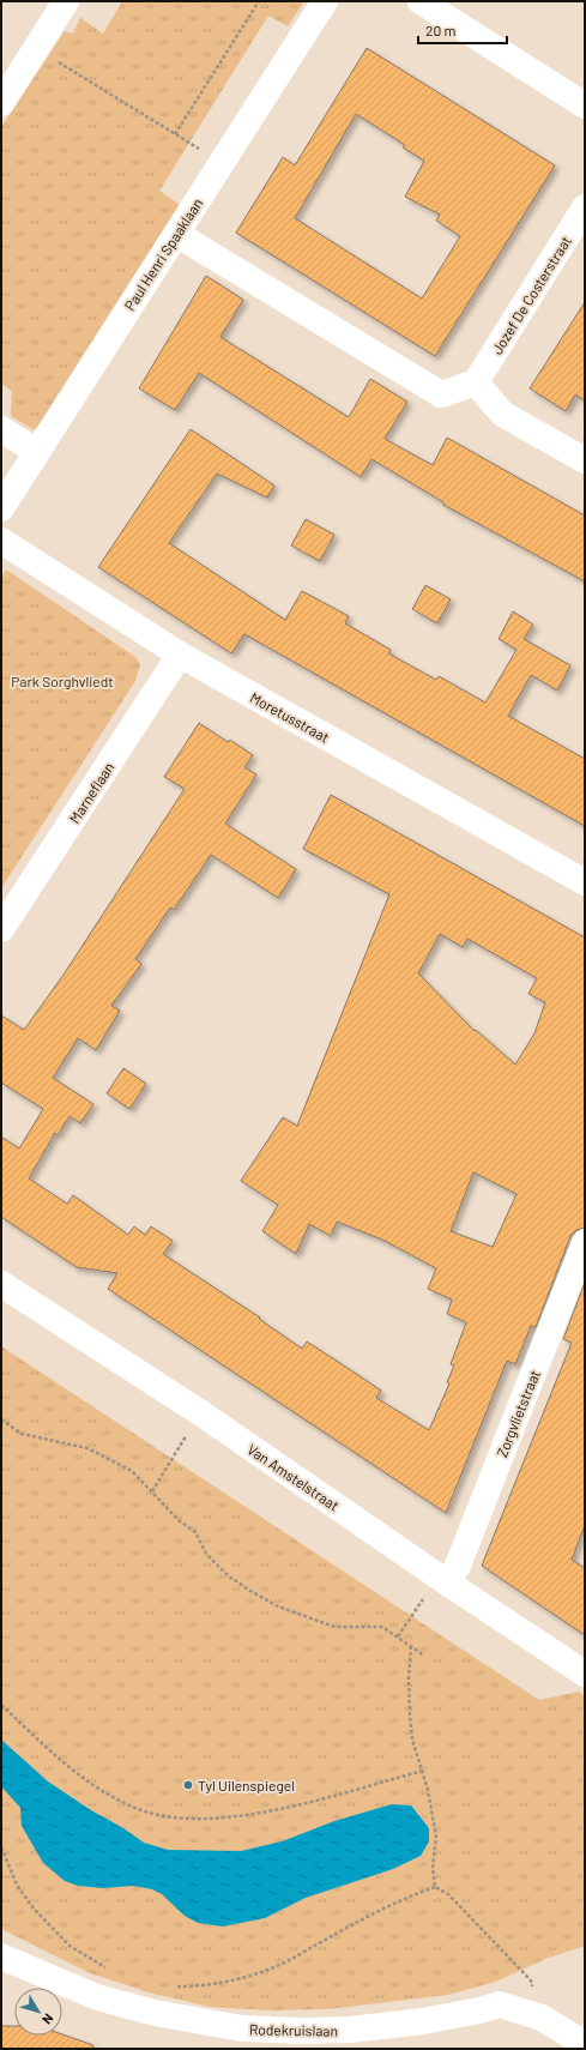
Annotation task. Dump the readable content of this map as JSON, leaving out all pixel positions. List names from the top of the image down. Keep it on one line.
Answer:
{"streets":{"street":["Paul Henri Spaaklaan","Jozef De Costerstraat","Moretusstraat","Marneflaan","Zorgvlietstraat","Van Amstelstraat","Rodekruislaan"]},"crossings":[["Moretusstraat","Marneflaan"],["Zorgvlietstraat","Van Amstelstraat"]],"parks":["Park Sorghvliedt"],"places":["Tyl Uilenspiegel"],"scale_bar":"20 m","north":"bottom right"}
